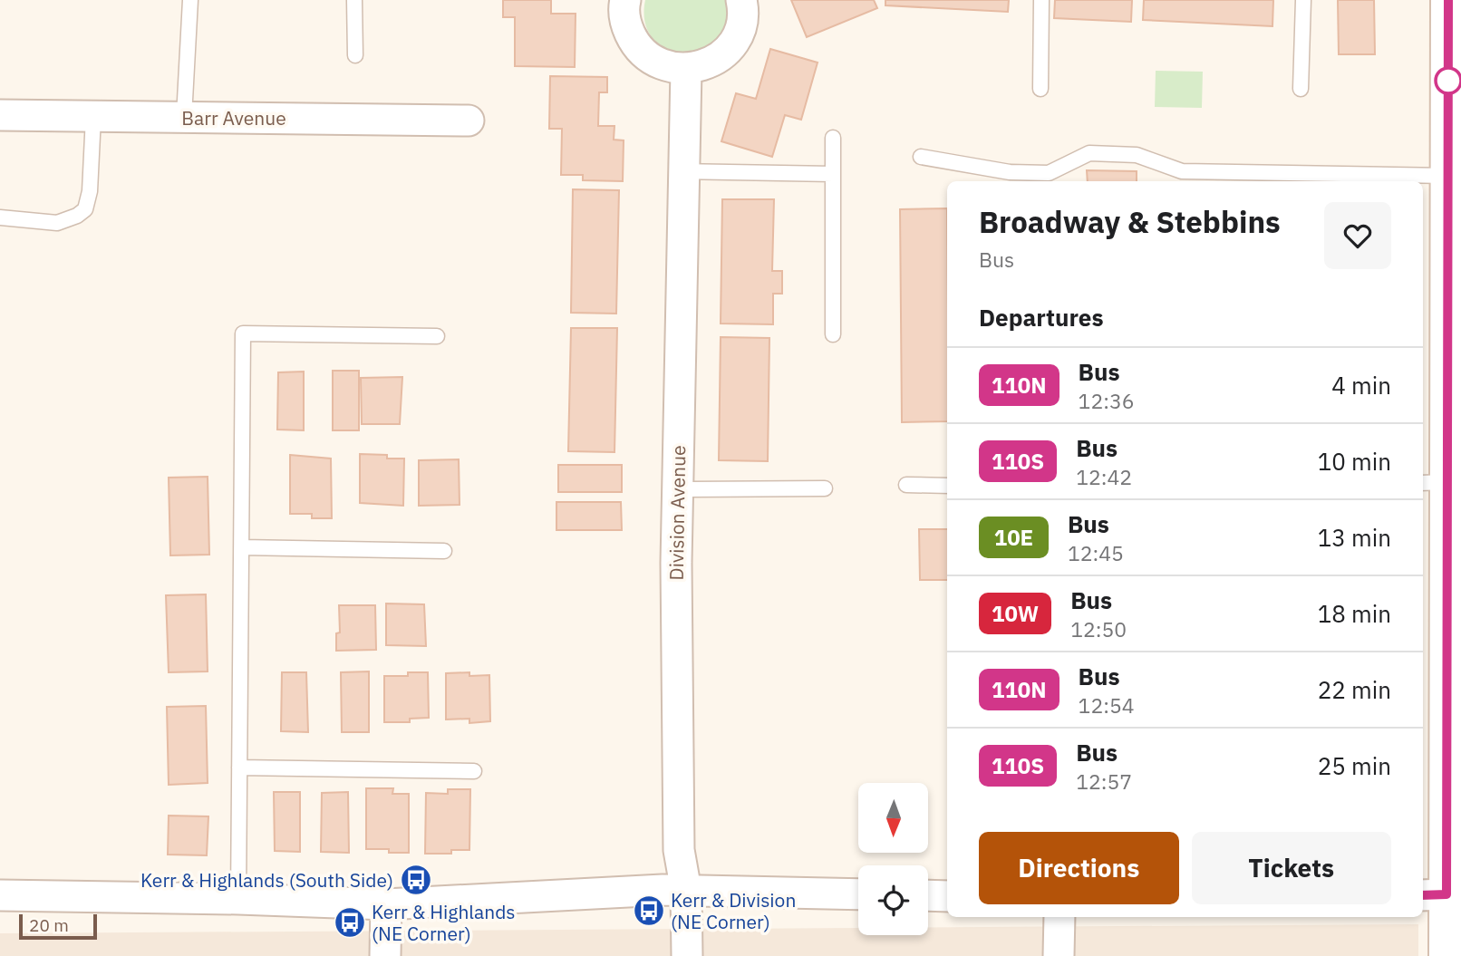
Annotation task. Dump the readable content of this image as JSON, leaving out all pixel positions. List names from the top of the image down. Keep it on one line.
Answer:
{"streets":{"street":["Barr Avenue","Division Avenue"]},"places":{"bus stop":["Kerr & Highlands (South Side)","Kerr & Division (NE Corner)","Kerr & Highlands (NE Corner)"]},"lines":["bus line 110N"],"scale_bar":"20 m","north":"bottom","page":{"heading":[["Broadway & Stebbins","Bus"],"Departures"],"list":[{"mark":"110N","name":"Bus","note":"12:36","value":"4 min"},{"mark":"110S","name":"Bus","note":"12:42","value":"10 min"},{"mark":"10E","name":"Bus","note":"12:45","value":"13 min"},{"mark":"10W","name":"Bus","note":"12:50","value":"18 min"},{"mark":"110N","name":"Bus","note":"12:54","value":"22 min"},{"mark":"110S","name":"Bus","note":"12:57","value":"25 min"}],"buttons":["Directions","Tickets"],"scale":"20 m"}}
